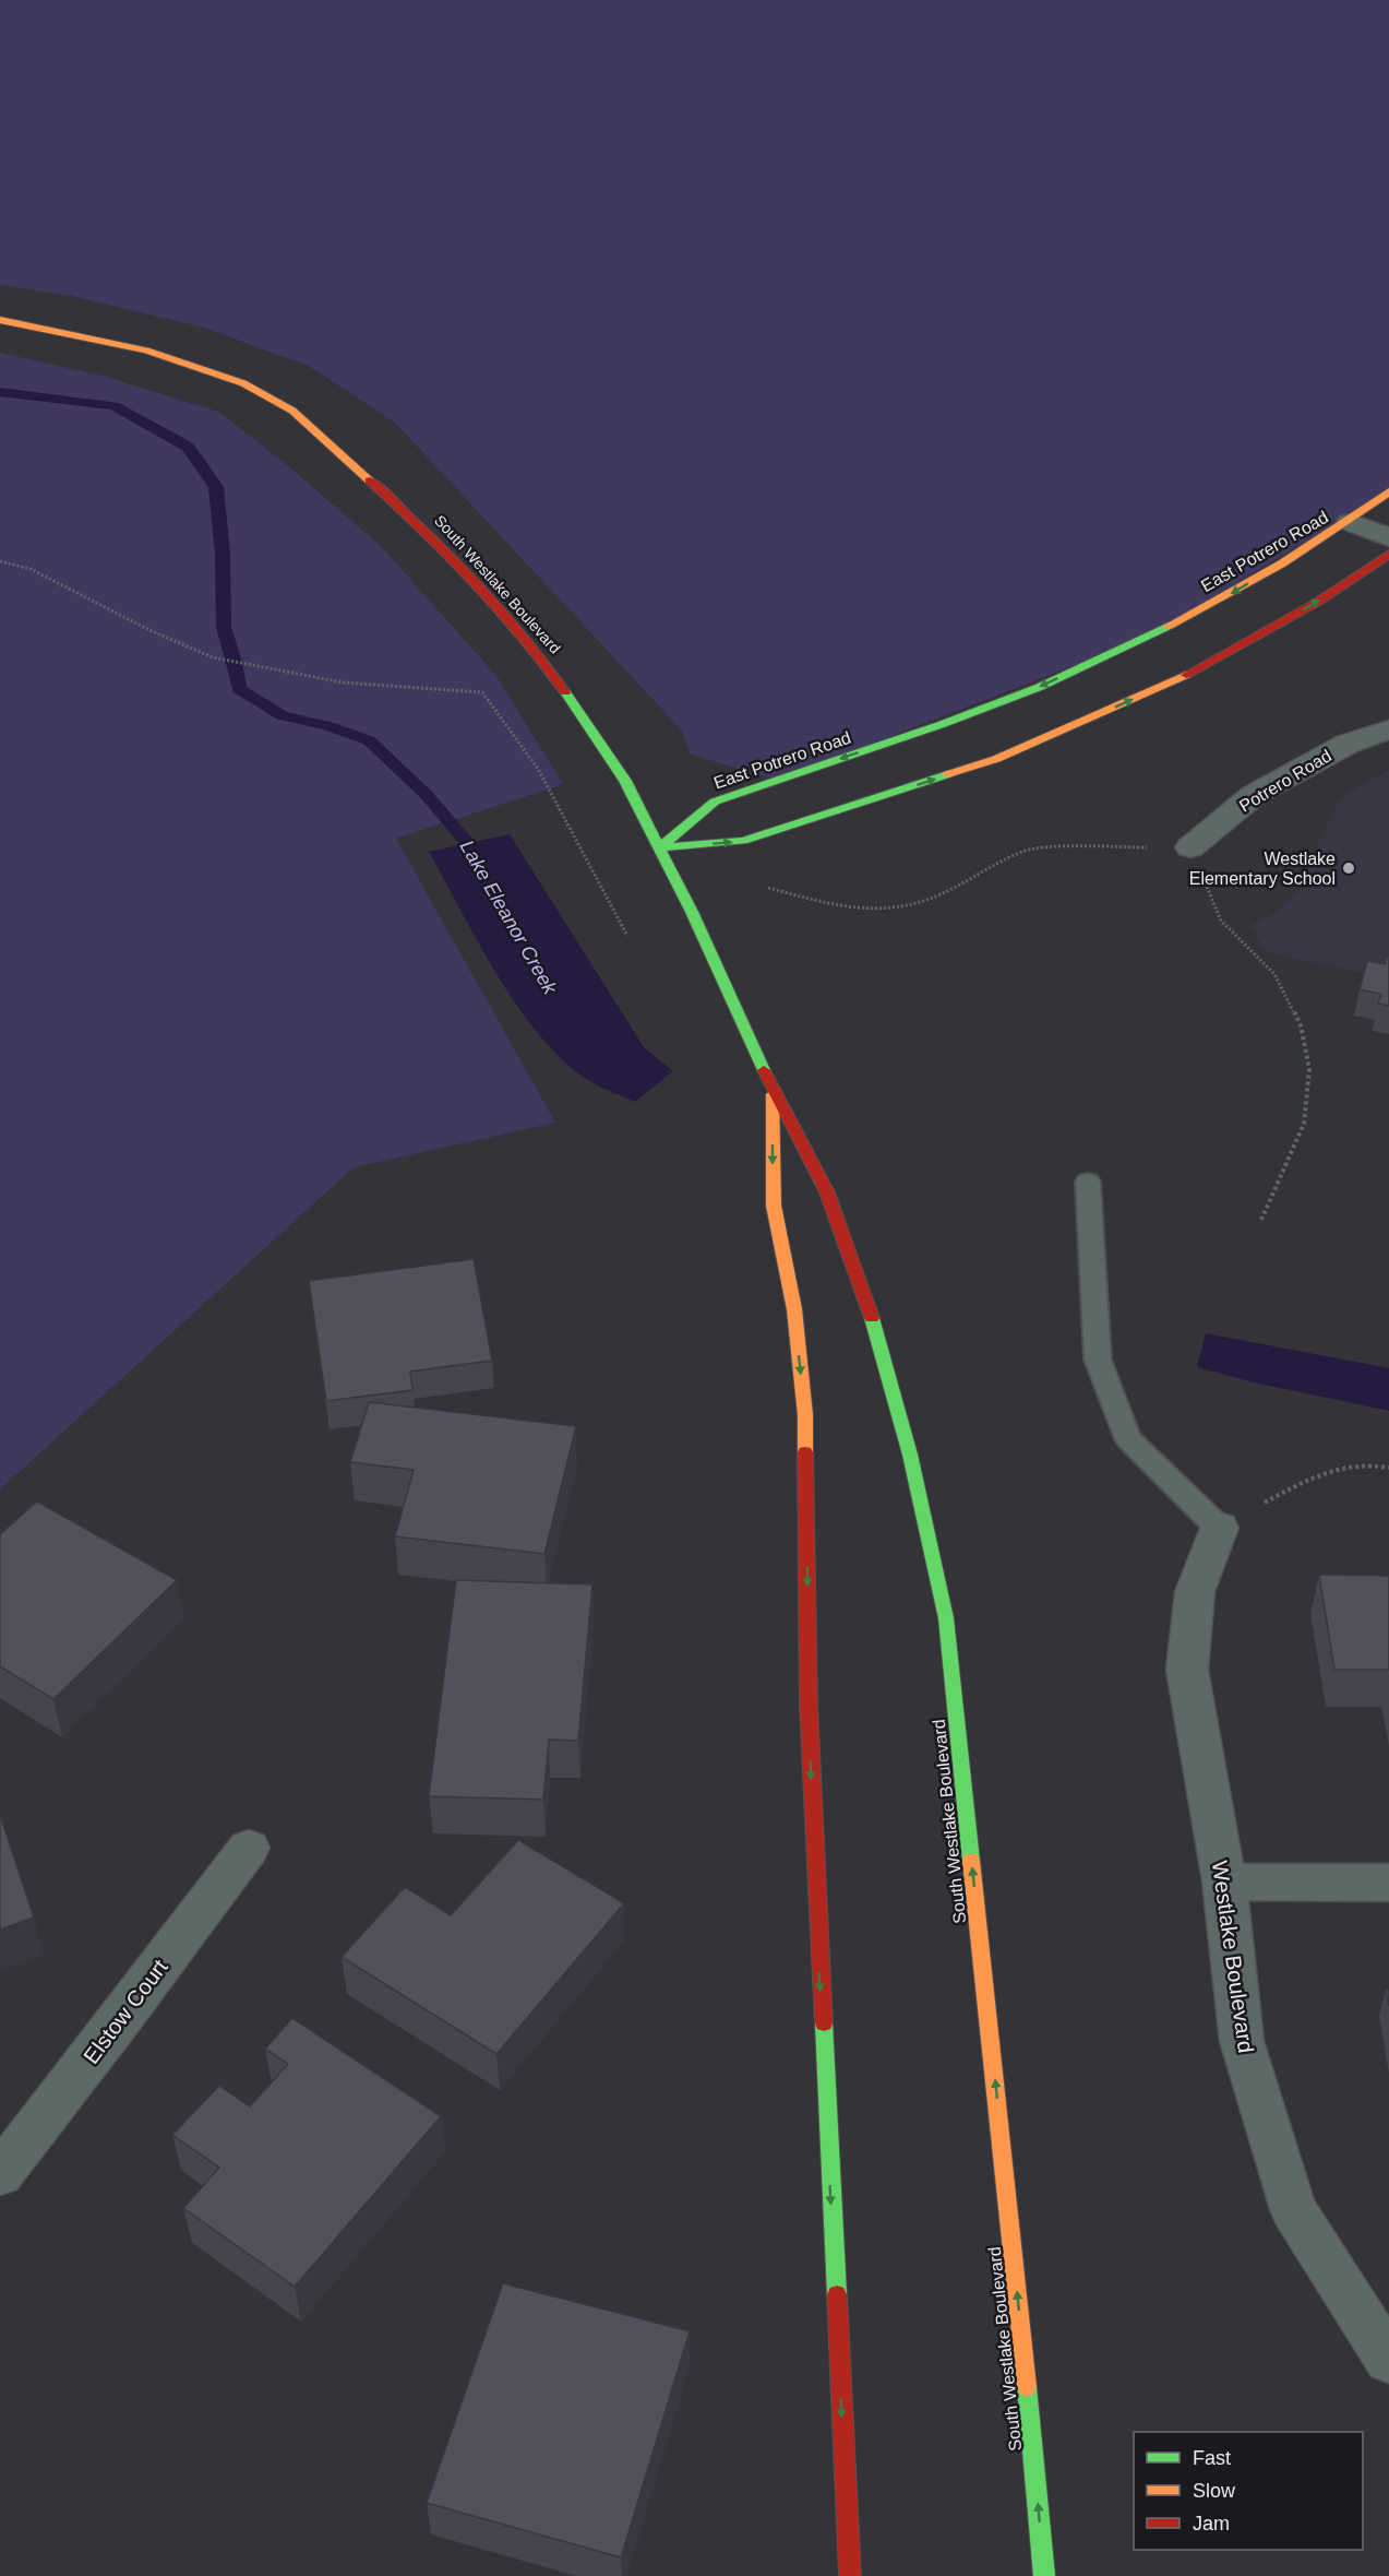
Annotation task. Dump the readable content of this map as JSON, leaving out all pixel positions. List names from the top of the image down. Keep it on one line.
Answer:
{"streets":{"main road":["East Potrero Road","South Westlake Boulevard"],"street":["Potrero Road","Westlake Boulevard","Elstow Court"]},"crossings":[["East Potrero Road","South Westlake Boulevard"]],"water":["Lake Eleanor Creek"],"places":["Westlake Elementary School"],"legend":["Fast","Slow","Jam"]}
